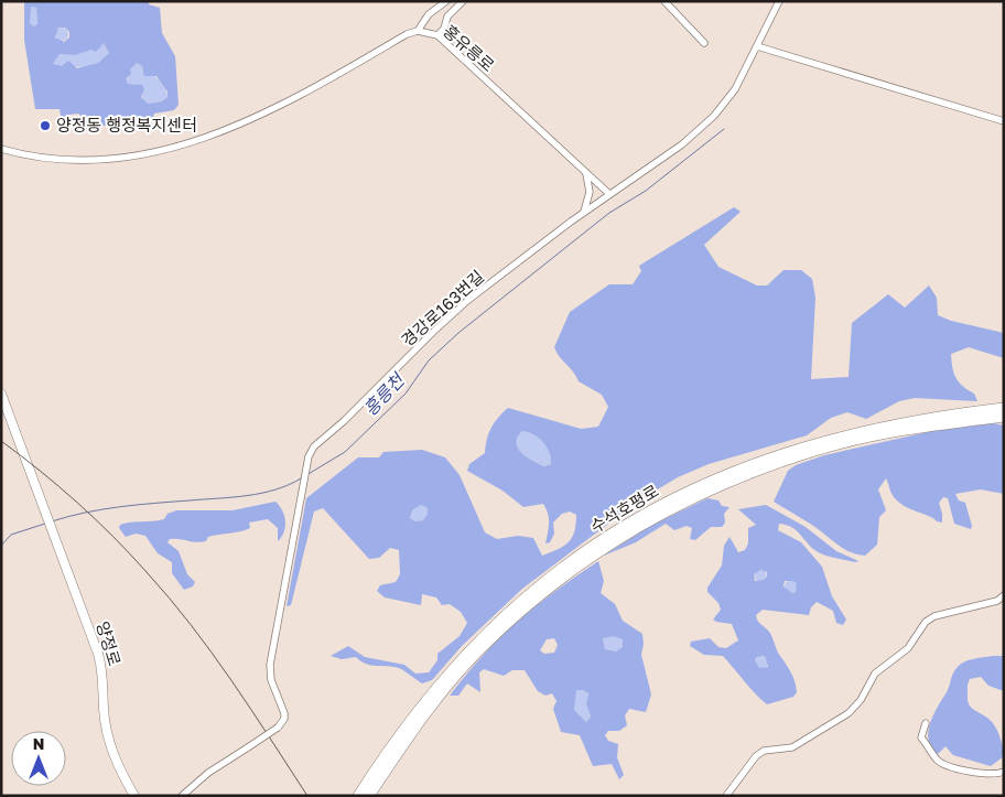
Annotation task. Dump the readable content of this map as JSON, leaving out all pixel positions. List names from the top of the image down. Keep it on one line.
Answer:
{"streets":{"highway":["수석호평로"],"main road":["양정로"],"street":["홍유릉로","경강로163번길"]},"crossings":[["홍유릉로","경강로163번길"]],"water":["홍릉천"],"places":["양정동 행정복지센터"],"north":"top"}
